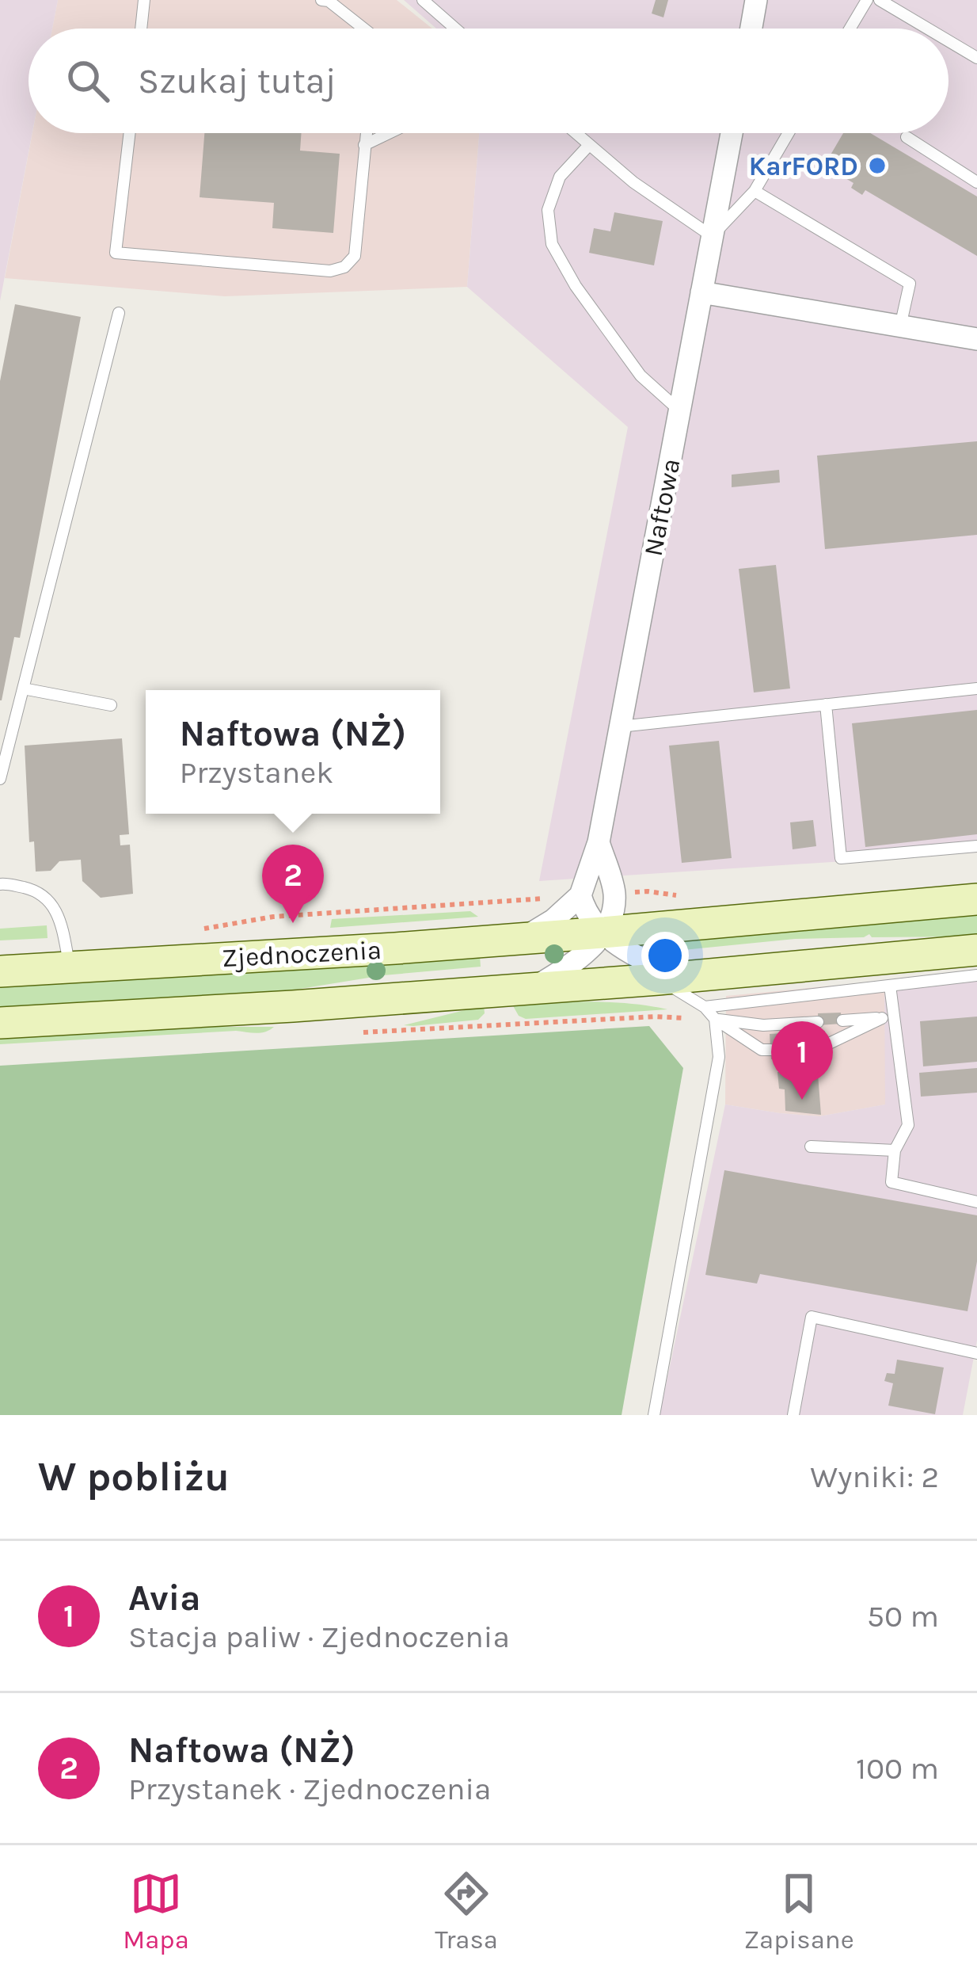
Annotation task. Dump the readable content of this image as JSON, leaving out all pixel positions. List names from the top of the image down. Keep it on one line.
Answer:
{"streets":{"main road":["Zjednoczenia"],"street":["Naftowa"]},"places":["KarFORD"],"page":{"search":"Szukaj tutaj","popup":["Naftowa (NŻ)","Przystanek"],"pins":["2","1"],"heading":["W pobliżu","Wyniki: 2"],"list":[{"mark":"1","name":"Avia","note":"Stacja paliw · Zjednoczenia","value":"50 m"},{"mark":"2","name":"Naftowa (NŻ)","note":"Przystanek · Zjednoczenia","value":"100 m"}],"nav":["Mapa","Trasa","Zapisane"]}}
